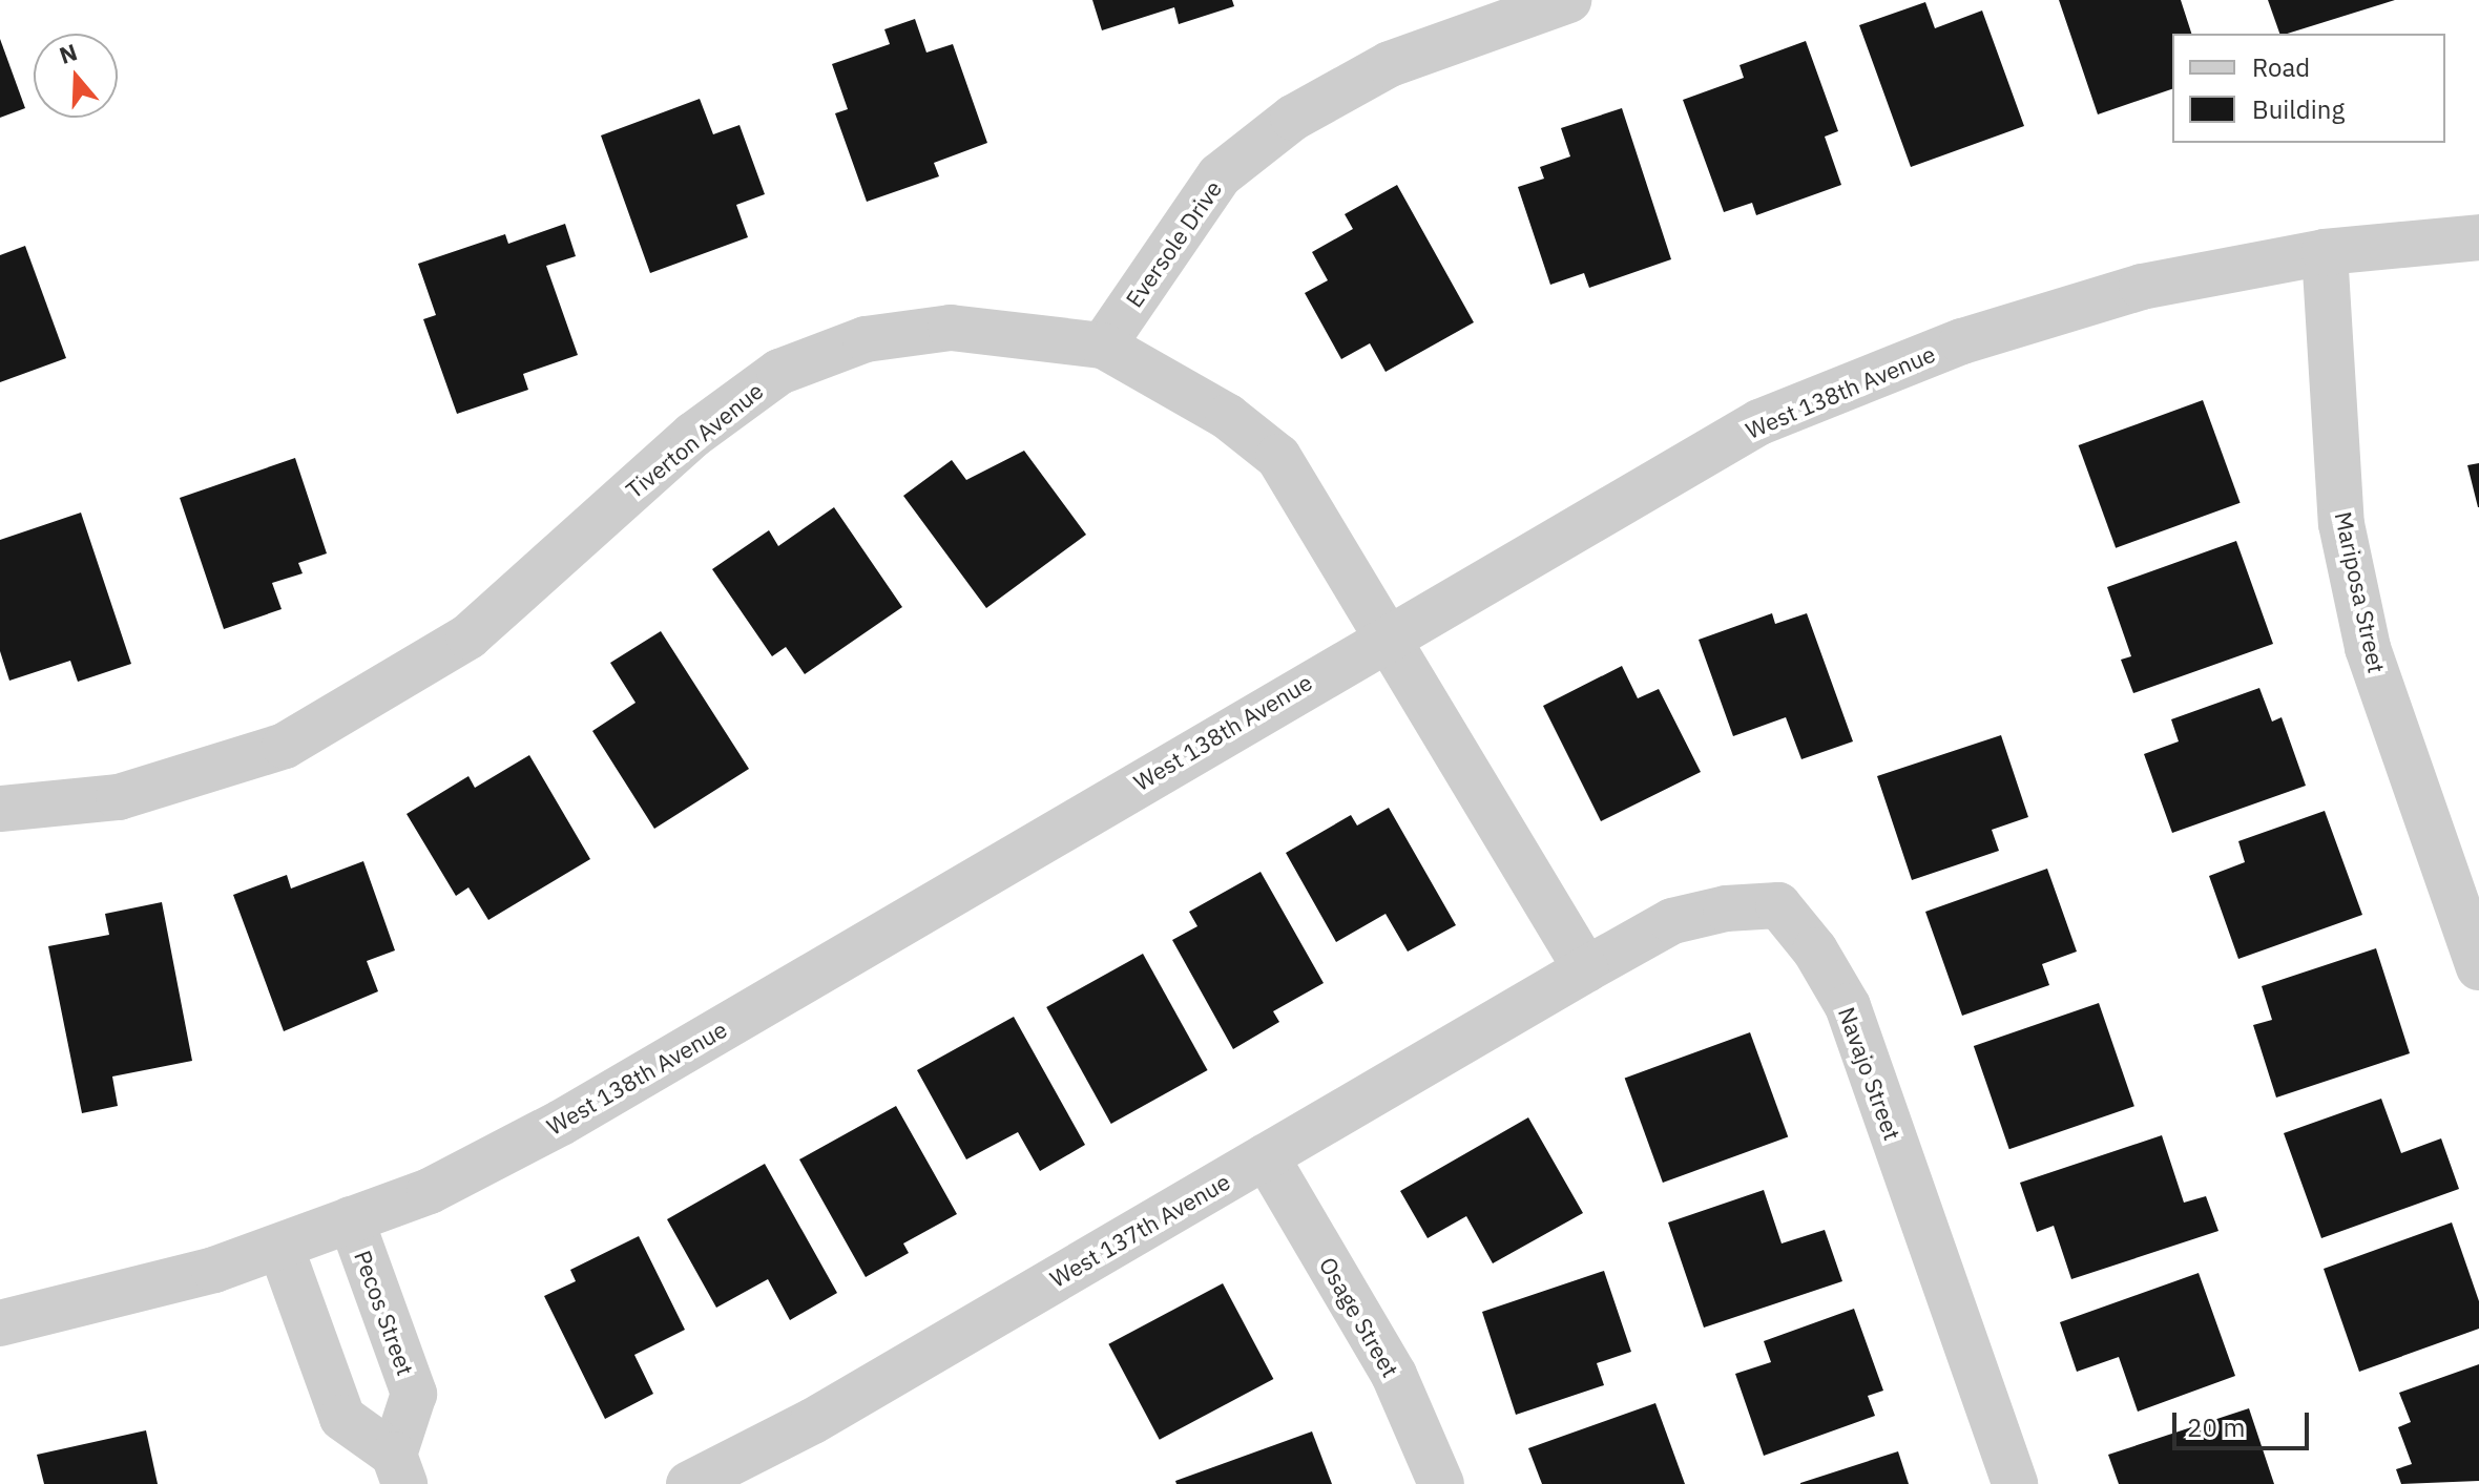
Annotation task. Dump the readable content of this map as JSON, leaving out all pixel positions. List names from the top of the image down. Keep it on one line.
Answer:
{"streets":{"street":["Eversole Drive","West 138th Avenue","Tiverton Avenue","Mariposa Street","Navajo Street","West 137th Avenue","Pecos Street","Osage Street"]},"crossings":[["Eversole Drive","Tiverton Avenue"],["West 138th Avenue","Tiverton Avenue"],["West 138th Avenue","Mariposa Street"],["West 138th Avenue","Pecos Street"],["Navajo Street","West 137th Avenue"],["West 137th Avenue","Osage Street"]],"legend":["Road","Building"],"scale_bar":"20 m","north":"top"}
